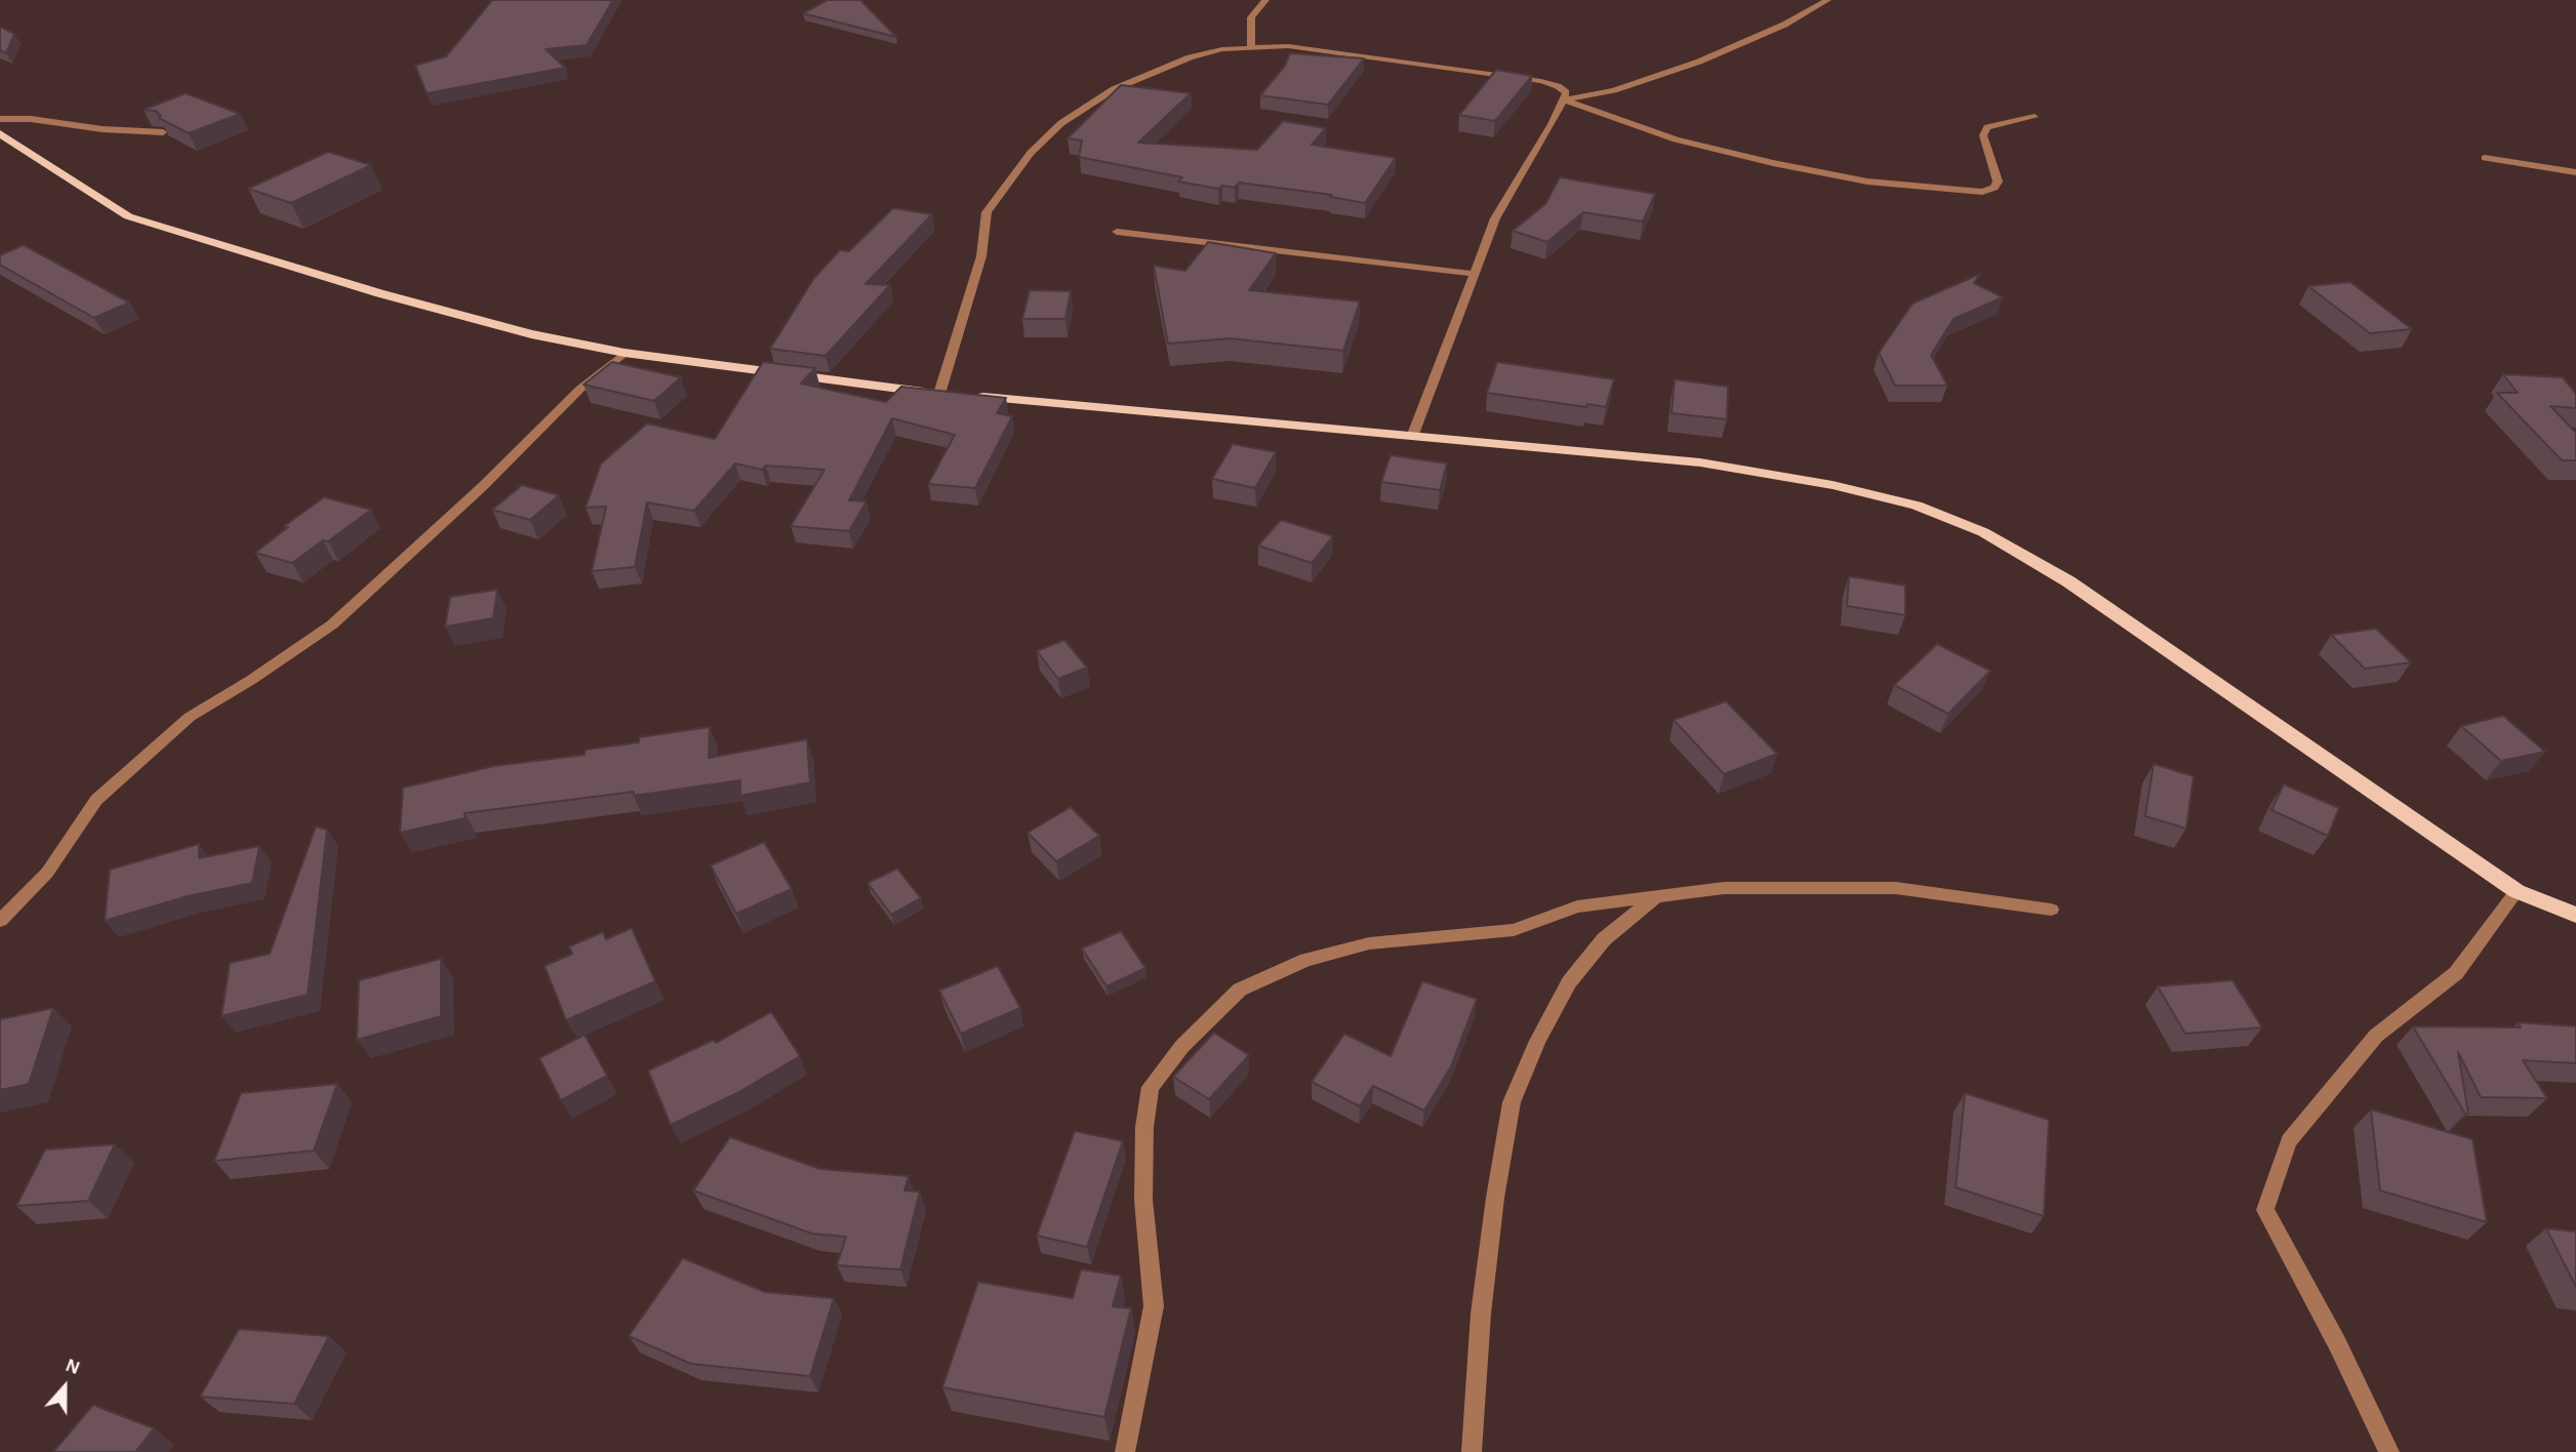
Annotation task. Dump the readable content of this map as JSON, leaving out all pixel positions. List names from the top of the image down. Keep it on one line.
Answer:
{"north":"top"}
